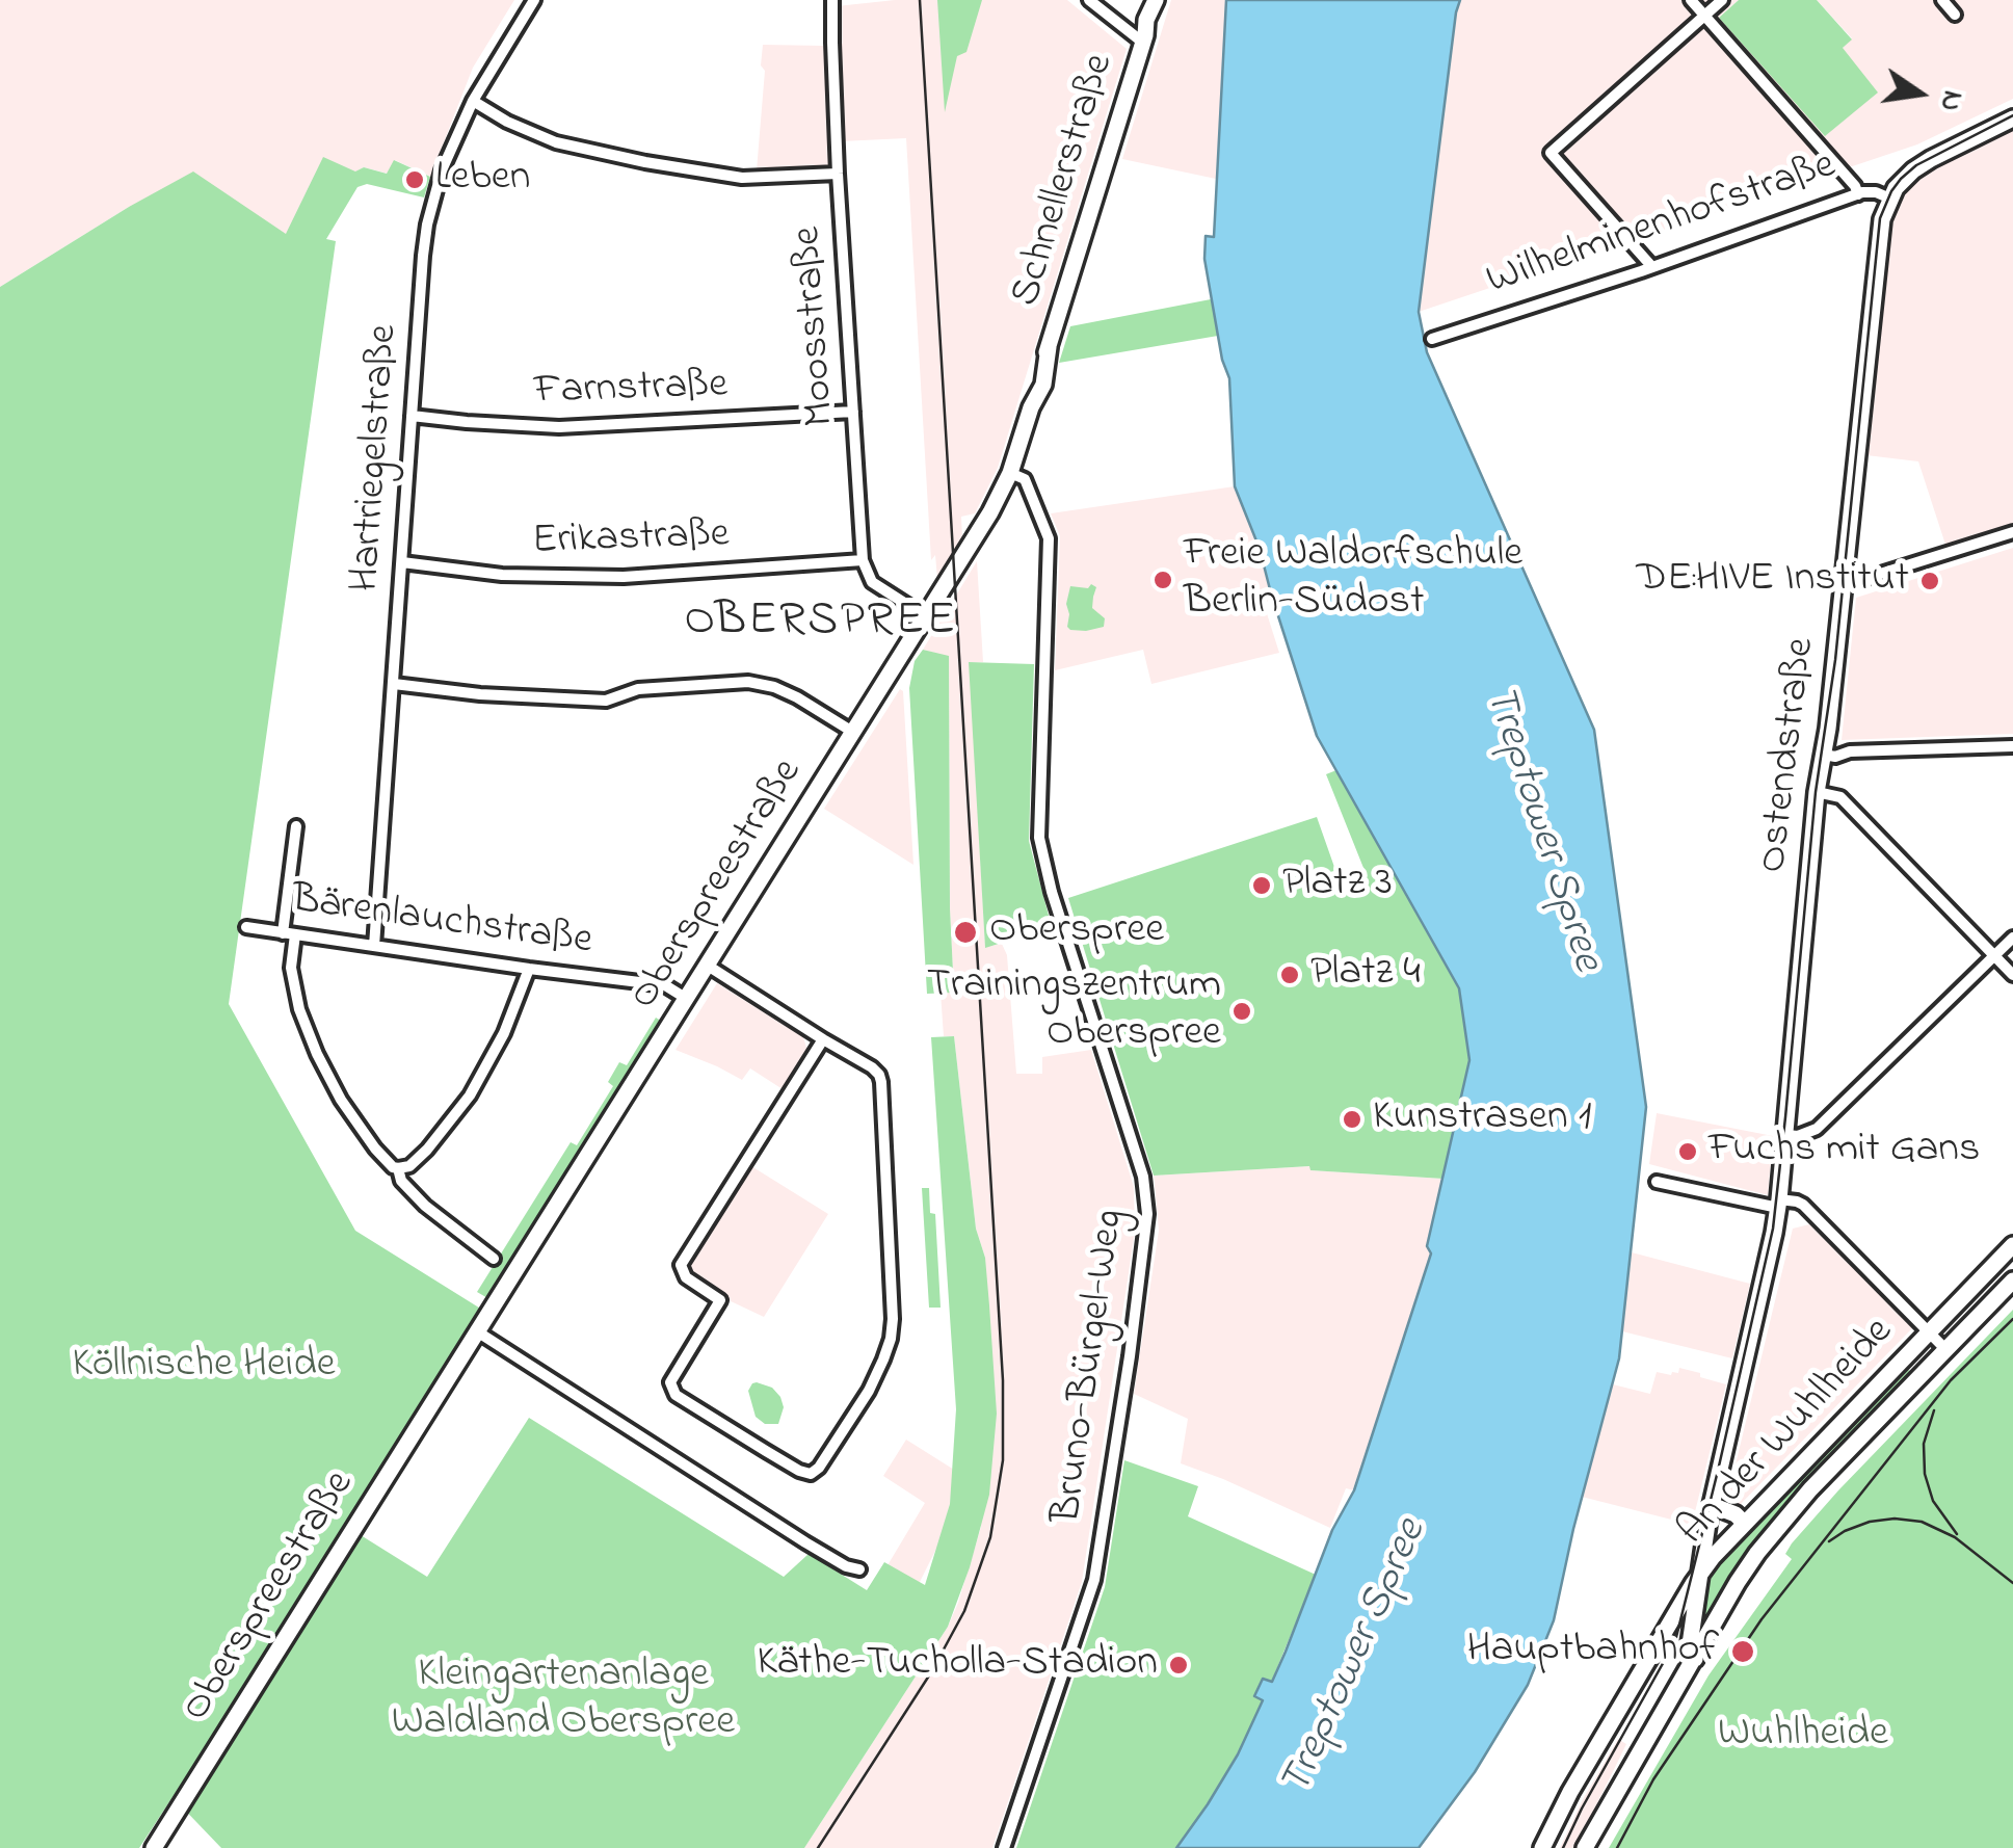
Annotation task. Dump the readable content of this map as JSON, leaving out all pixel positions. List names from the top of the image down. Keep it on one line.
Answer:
{"streets":{"main road":["Schnellerstraße","Wilhelminenhofstraße","Ostendstraße","Oberspreestraße","An der Wuhlheide"],"street":["Moosstraße","Farnstraße","Hartriegelstraße","Erikastraße","Bärenlauchstraße","Bruno-Bürgel-Weg"]},"crossings":[["Schnellerstraße","Oberspreestraße"],["Schnellerstraße","Bruno-Bürgel-Weg"],["Wilhelminenhofstraße","Ostendstraße"],["Moosstraße","Farnstraße"],["Moosstraße","Erikastraße"],["Farnstraße","Hartriegelstraße"],["Hartriegelstraße","Erikastraße"],["Hartriegelstraße","Bärenlauchstraße"],["Ostendstraße","An der Wuhlheide"],["Oberspreestraße","Bärenlauchstraße"],["Oberspreestraße","Bruno-Bürgel-Weg"]],"districts":["OBERSPREE"],"water":["Treptower Spree"],"parks":["Köllnische Heide","Kleingartenanlage Waldland Oberspree","Wuhlheide"],"places":["Leben","Freie Waldorfschule Berlin-Südost","DE:HIVE Institut","Platz 3","Oberspree","Platz 4","Trainingszentrum Oberspree","Kunstrasen 1","Fuchs mit Gans","Hauptbahnhof","Käthe-Tucholla-Stadion"],"north":"right"}
